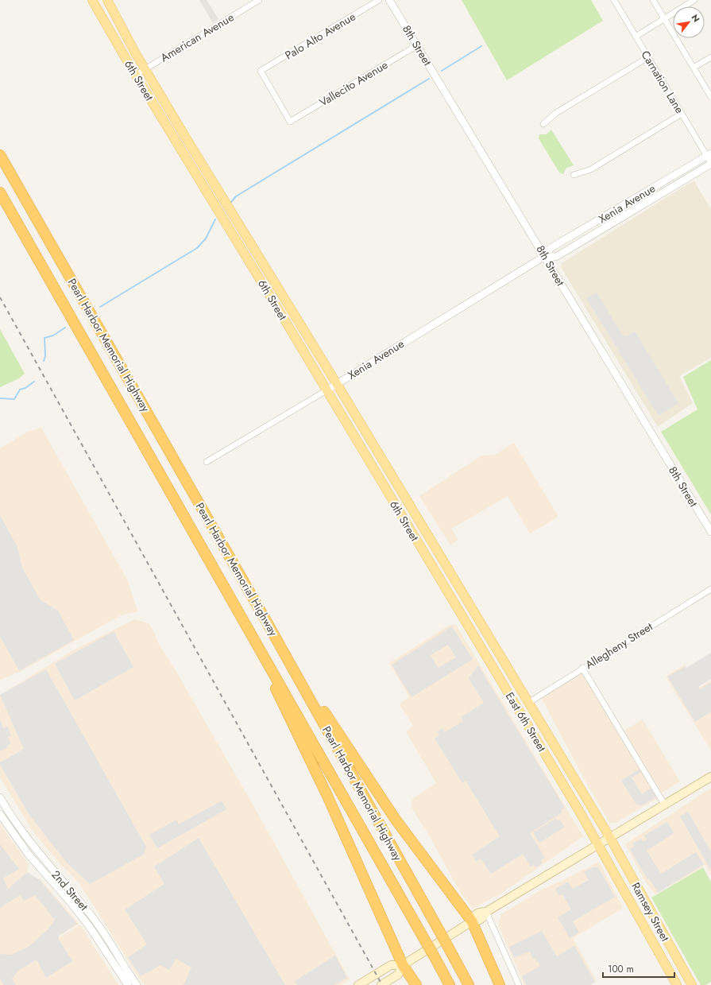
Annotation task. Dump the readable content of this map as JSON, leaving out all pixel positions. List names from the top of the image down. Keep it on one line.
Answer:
{"streets":{"highway":["Pearl Harbor Memorial Highway"],"main road":["6th Street","East 6th Street","Ramsey Street"],"street":["Palo Alto Avenue","American Avenue","8th Street","Carnation Lane","Vallecito Avenue","Xenia Avenue","Allegheny Street","2nd Street"]},"crossings":[["Palo Alto Avenue","Vallecito Avenue"],["American Avenue","6th Street"],["8th Street","Vallecito Avenue"],["8th Street","Xenia Avenue"],["6th Street","Xenia Avenue"],["6th Street","East 6th Street"],["Carnation Lane","Xenia Avenue"],["Allegheny Street","East 6th Street"],["East 6th Street","Ramsey Street"]],"scale_bar":"100 m","north":"top right"}
